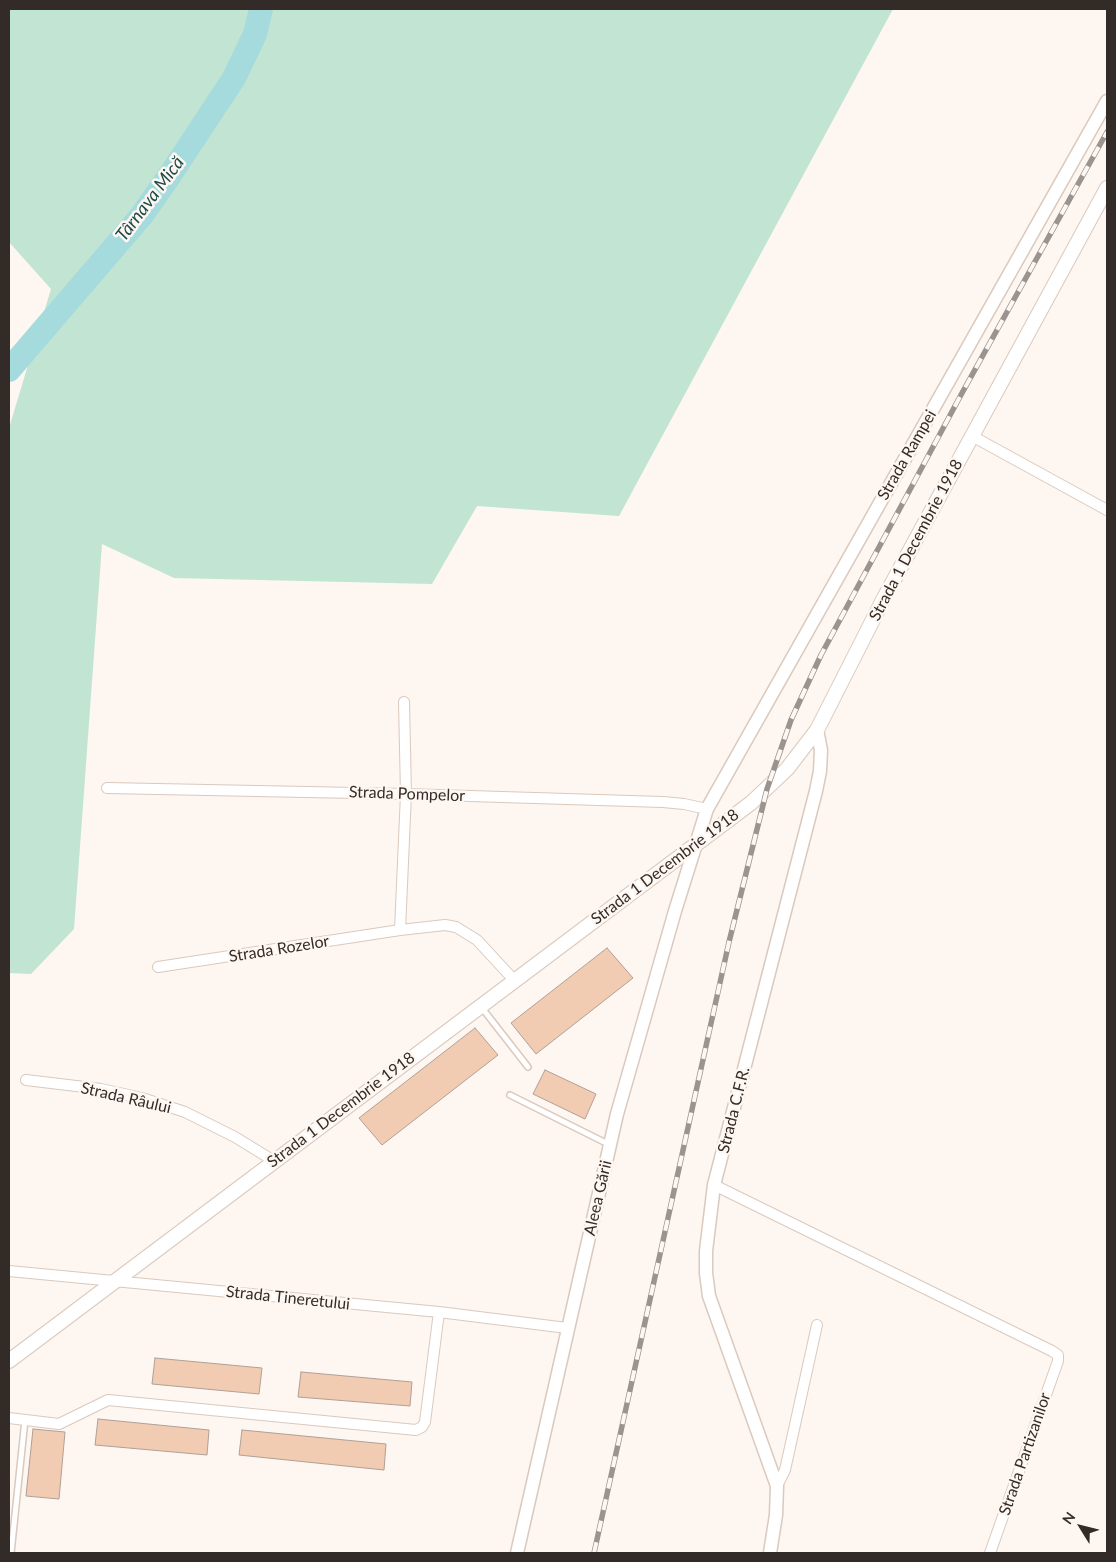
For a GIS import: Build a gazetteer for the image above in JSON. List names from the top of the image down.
{
  "streets": {
    "main road": ["Strada 1 Decembrie 1918"],
    "street": [
      "Strada Rampei",
      "Strada Pompelor",
      "Strada Rozelor",
      "Strada Râului",
      "Strada C.F.R.",
      "Aleea Gării",
      "Strada Tineretului",
      "Strada Partizanilor"
    ]
  },
  "crossings": [
    ["Strada Rampei", "Strada 1 Decembrie 1918"],
    ["Strada Rampei", "Strada Pompelor"],
    ["Strada Rampei", "Aleea Gării"],
    ["Strada 1 Decembrie 1918", "Strada Rozelor"],
    ["Strada 1 Decembrie 1918", "Strada Râului"],
    ["Strada 1 Decembrie 1918", "Strada C.F.R."],
    ["Strada 1 Decembrie 1918", "Aleea Gării"],
    ["Strada 1 Decembrie 1918", "Strada Tineretului"],
    ["Strada C.F.R.", "Strada Partizanilor"],
    ["Aleea Gării", "Strada Tineretului"]
  ],
  "water": ["Târnava Mică"],
  "north": "top left"
}
